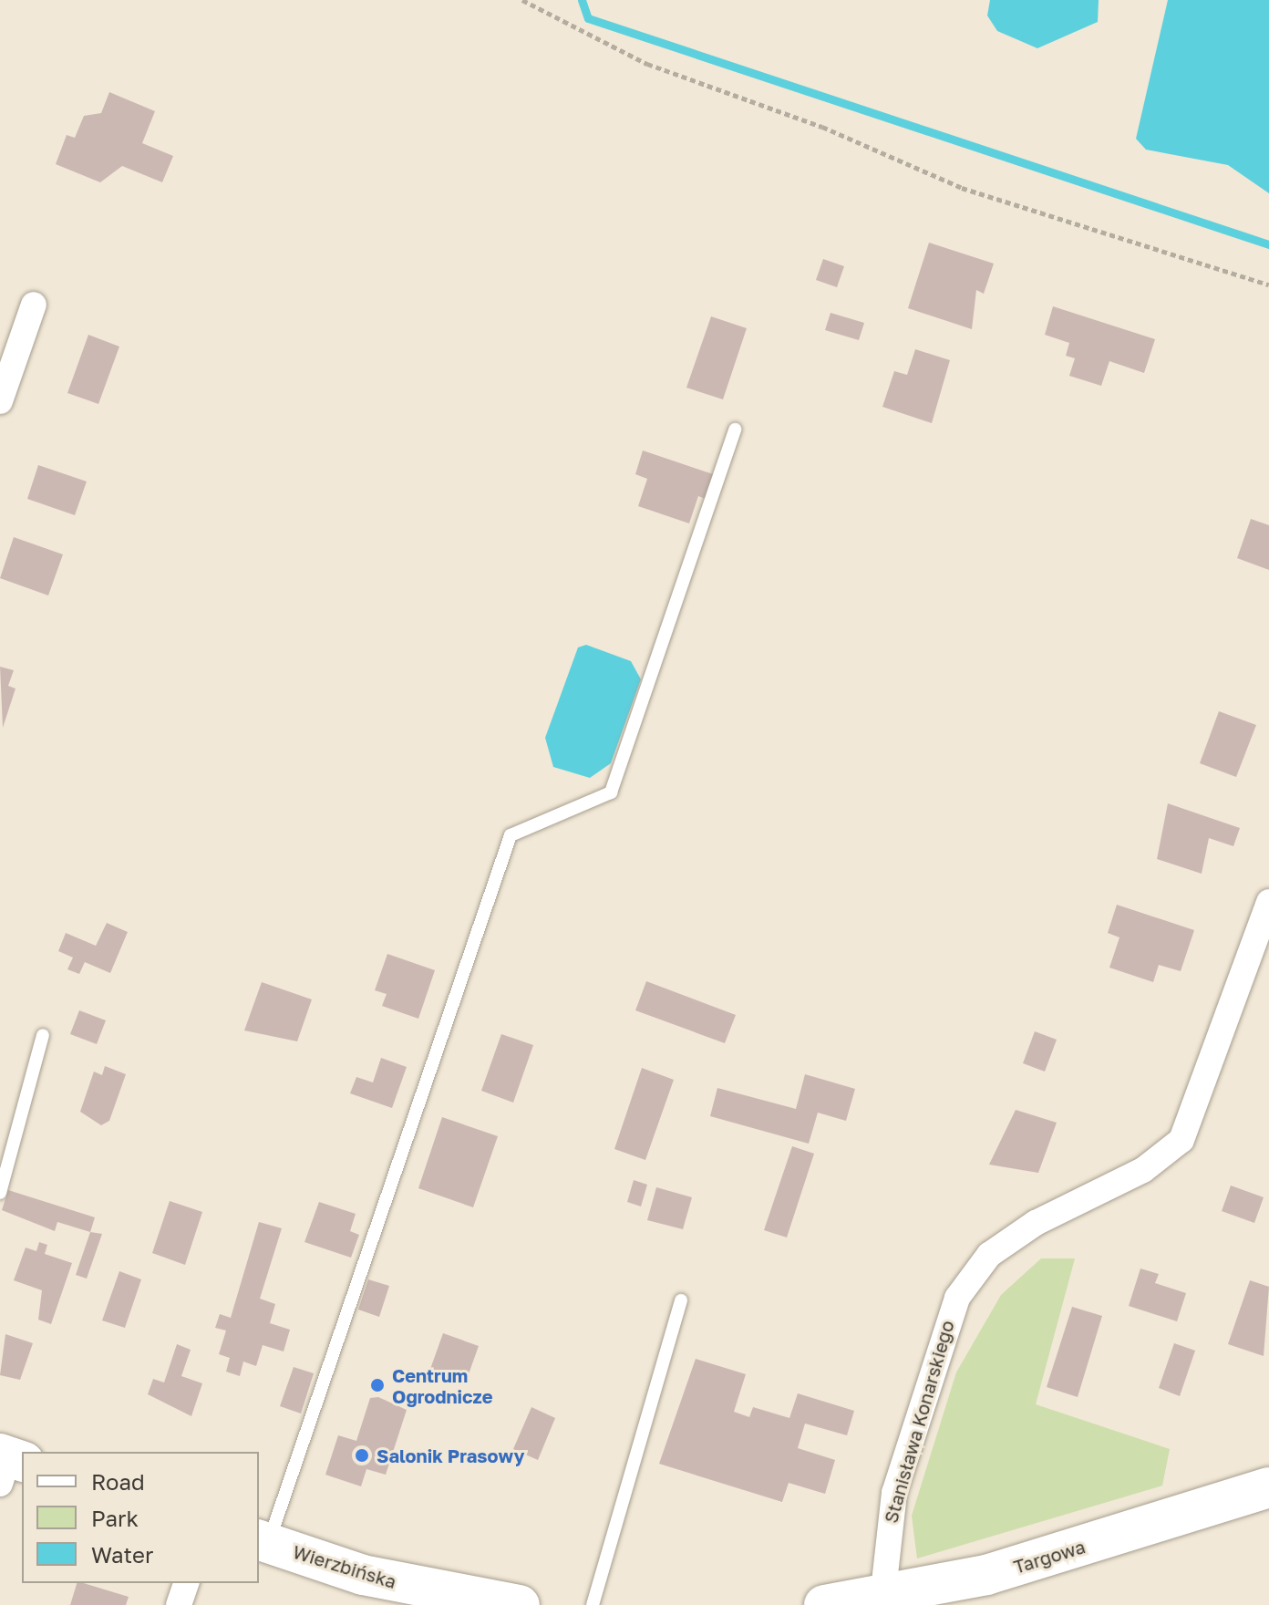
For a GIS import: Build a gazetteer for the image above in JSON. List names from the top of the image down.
{
  "streets": {
    "main road": ["Targowa", "Wierzbińska"],
    "street": ["Stanisława Konarskiego"]
  },
  "crossings": [
    ["Stanisława Konarskiego", "Targowa"]
  ],
  "places": ["Centrum Ogrodnicze", "Salonik Prasowy"],
  "legend": ["Road", "Park", "Water"]
}
